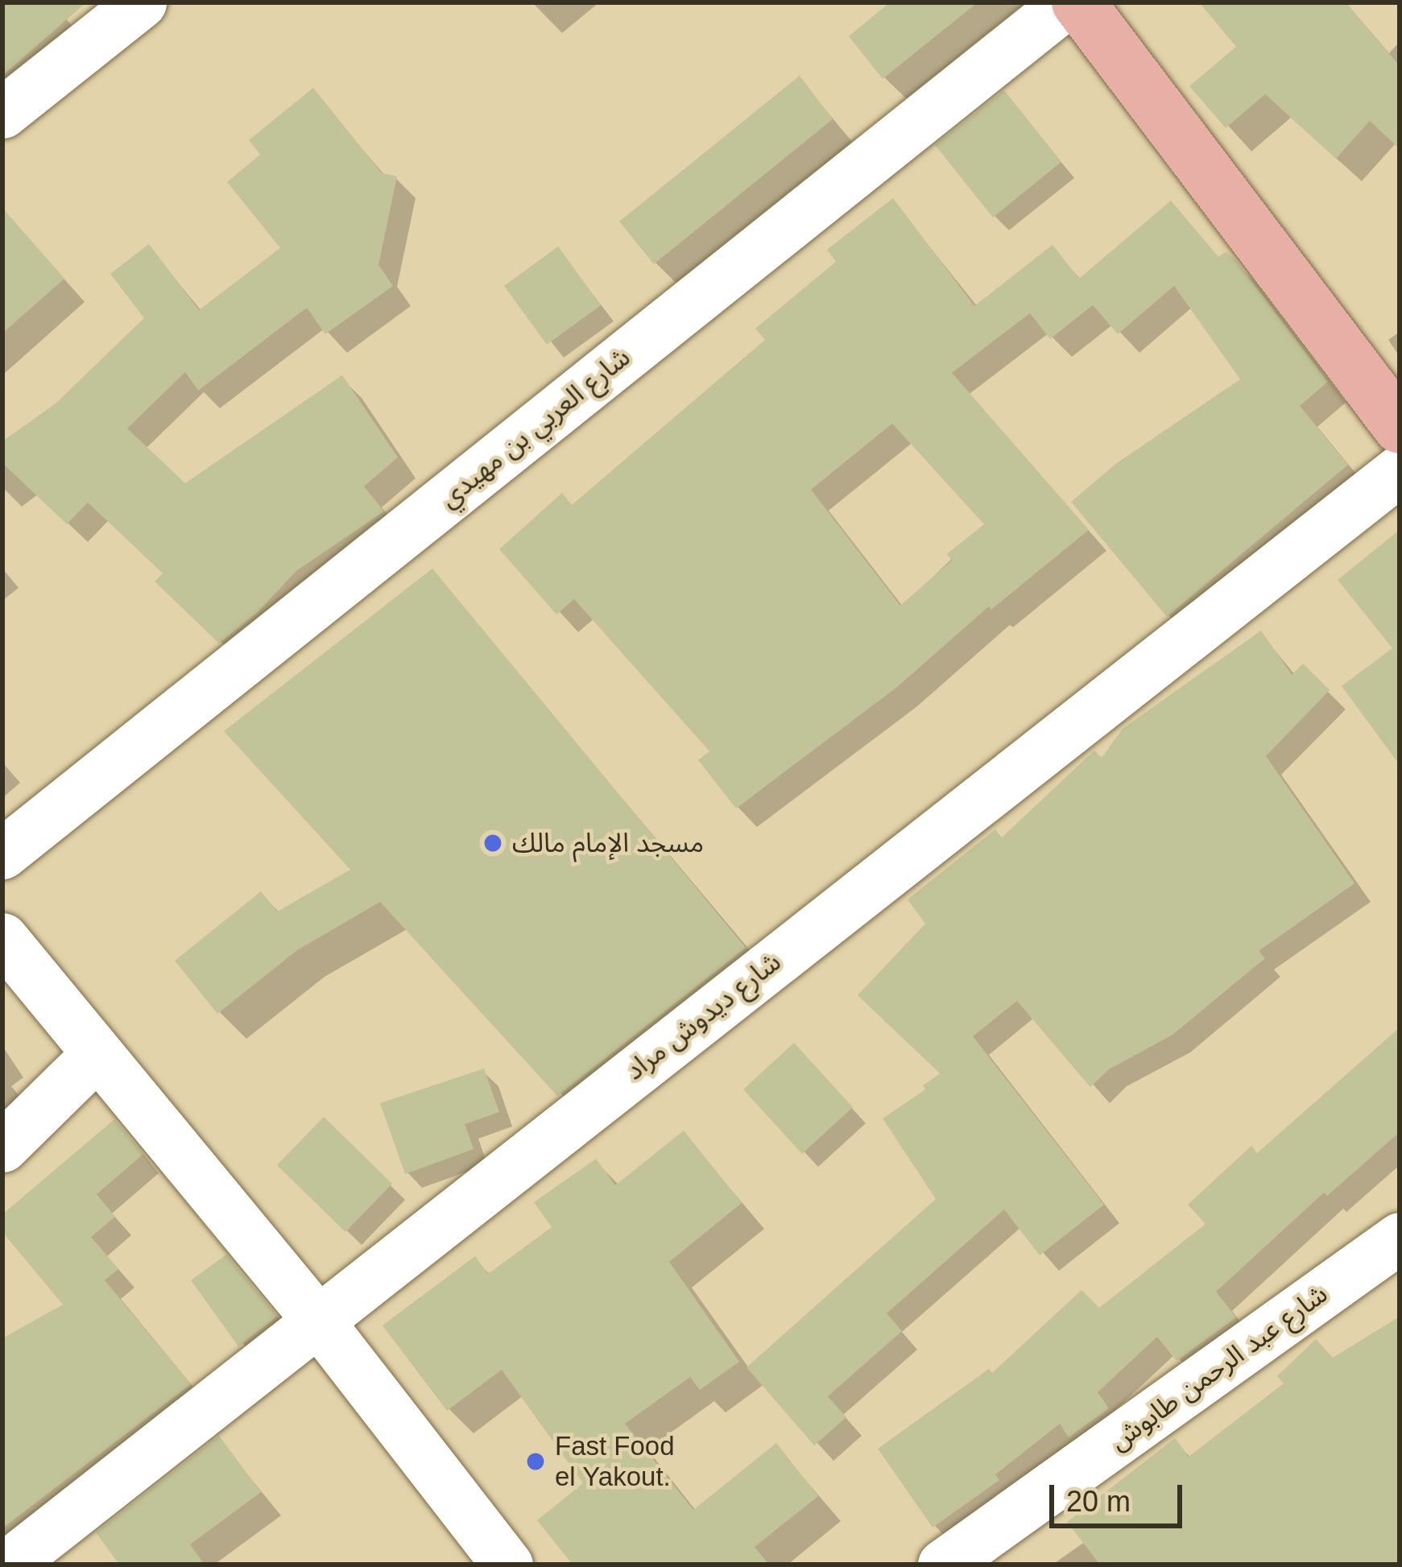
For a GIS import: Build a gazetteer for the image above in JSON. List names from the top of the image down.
{
  "streets": {
    "street": ["شارع العربي بن مهيدي", "شارع ديدوش مراد", "شارع عبد الرحمن طابوش"]
  },
  "places": ["مسجد الإمام مالك", "Fast Food el Yakout."],
  "scale_bar": "20 m"
}
